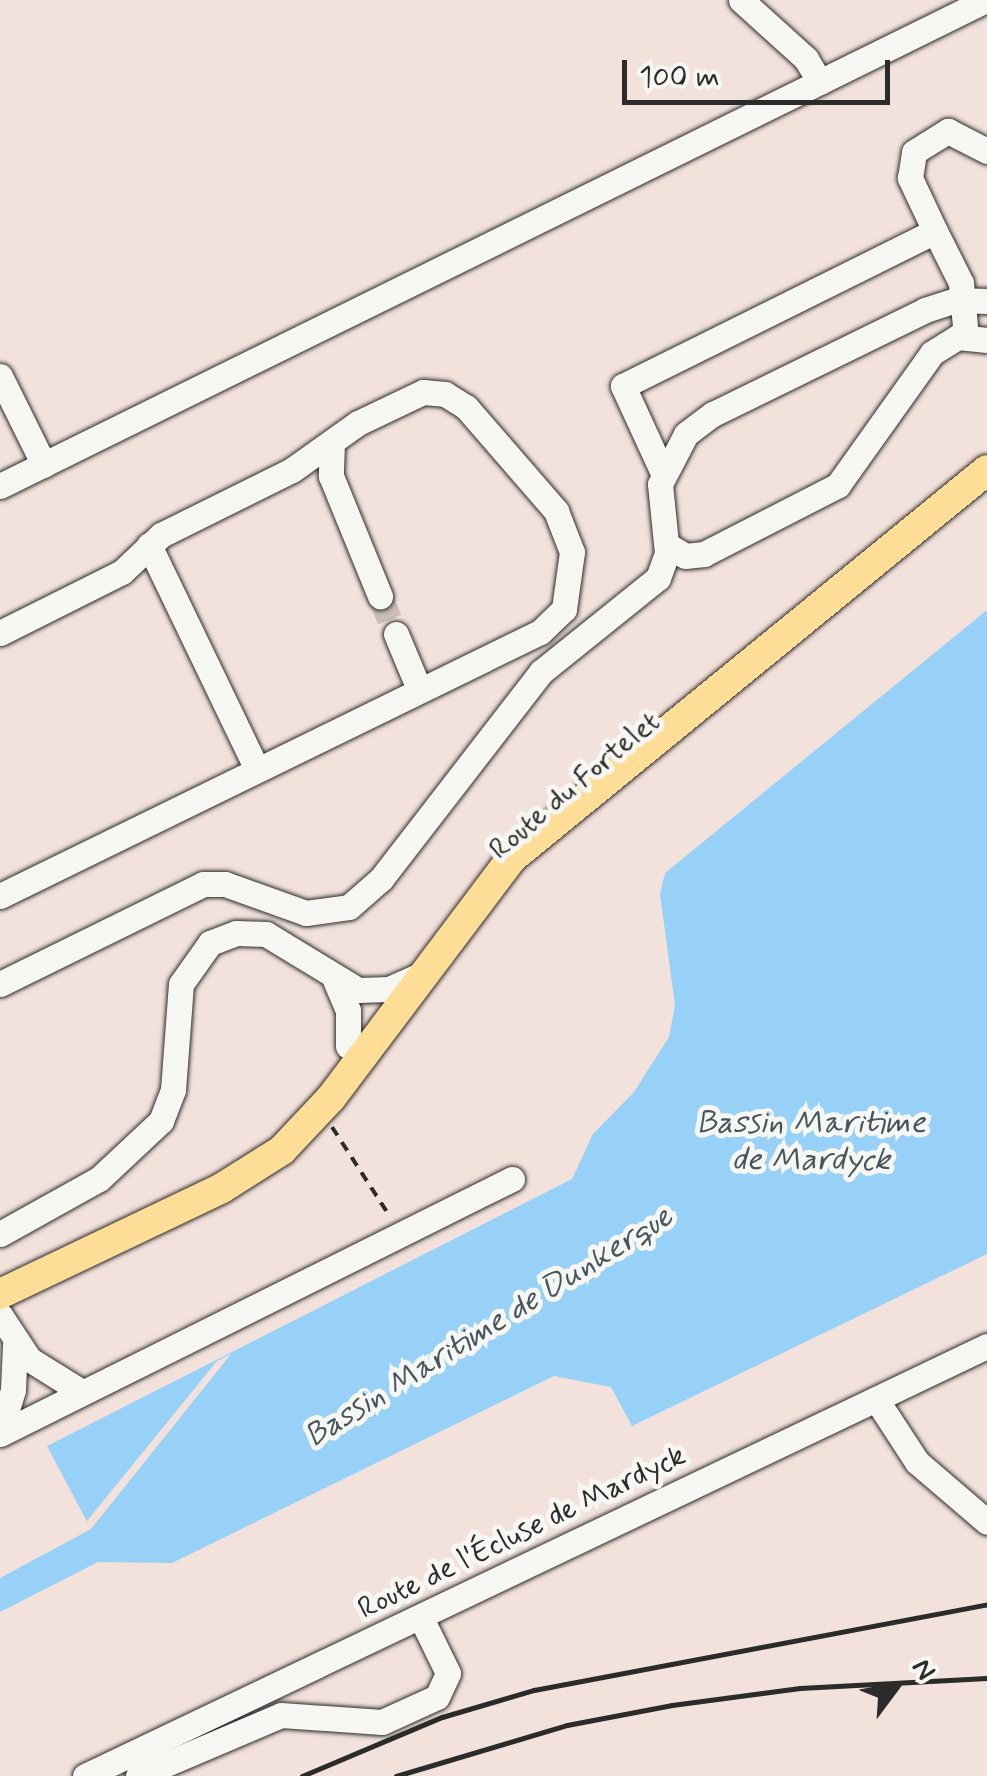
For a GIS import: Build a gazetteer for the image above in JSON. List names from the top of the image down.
{
  "streets": {
    "main road": ["Route du Fortelet"],
    "street": ["Route de l'Écluse de Mardyck"]
  },
  "water": ["Bassin Maritime de Mardyck", "Bassin Maritime de Dunkerque"],
  "scale_bar": "100 m",
  "north": "top right"
}
